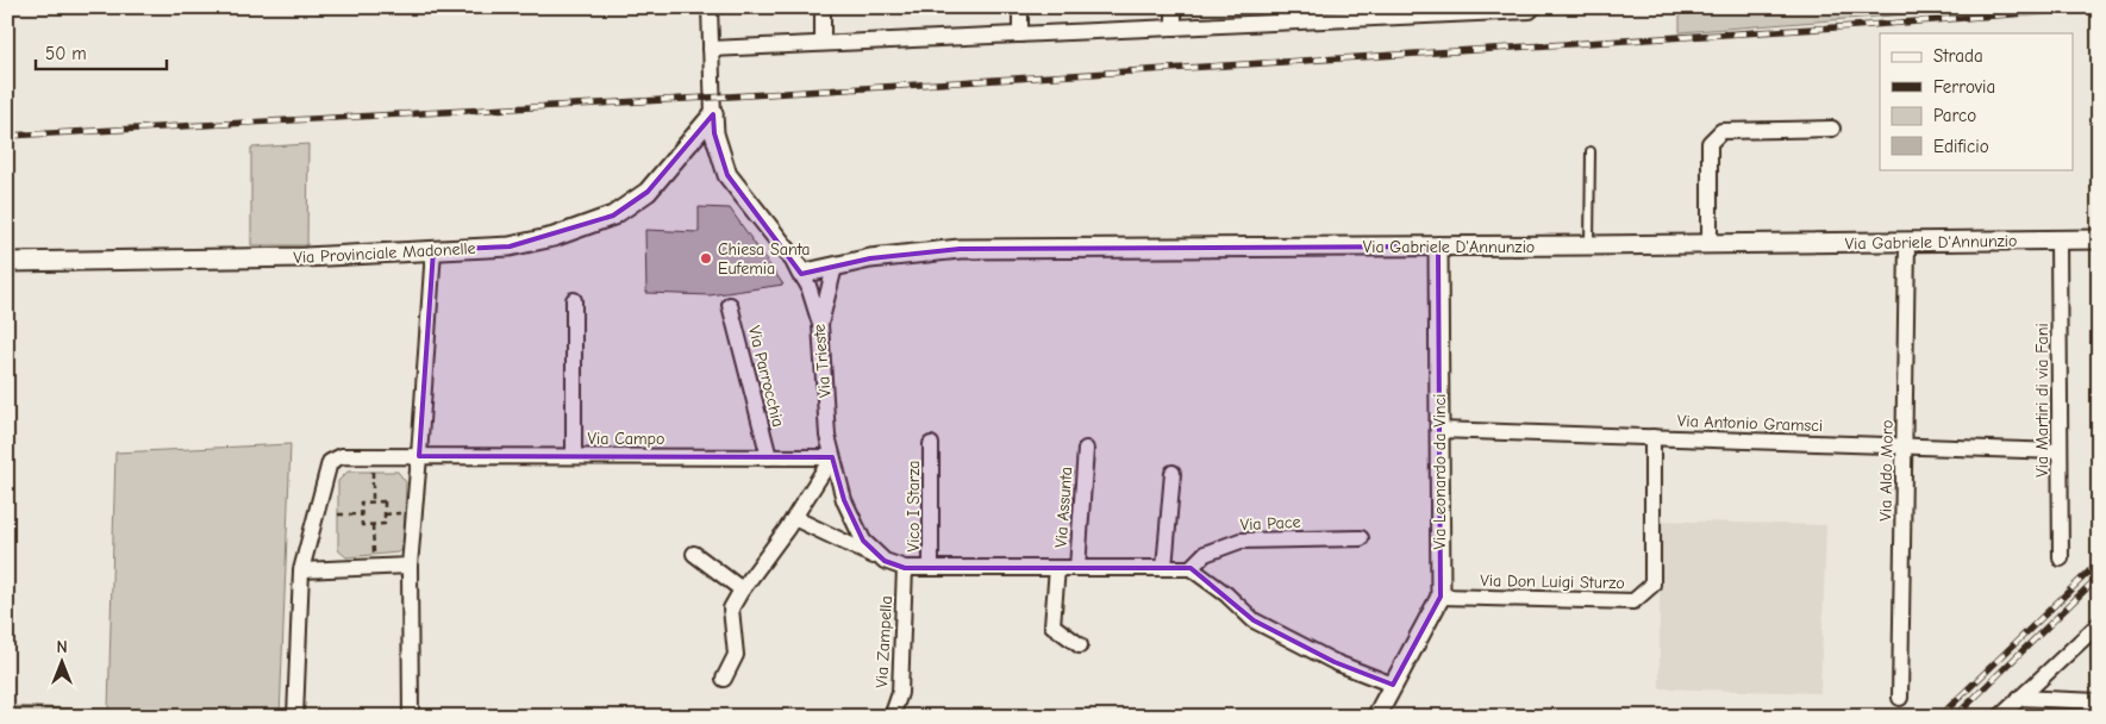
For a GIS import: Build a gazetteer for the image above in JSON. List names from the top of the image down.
{
  "streets": {
    "street": [
      "Via Gabriele D'Annunzio",
      "Via Provinciale Madonelle",
      "Via Trieste",
      "Via Parrocchia",
      "Via Martiri di via Fani",
      "Via Antonio Gramsci",
      "Via Campo",
      "Via Aldo Moro",
      "Via Leonardo da Vinci",
      "Vico I Starza",
      "Via Assunta",
      "Via Pace",
      "Via Don Luigi Sturzo",
      "Via Zampella"
    ]
  },
  "crossings": [
    ["Via Gabriele D'Annunzio", "Via Trieste"],
    ["Via Gabriele D'Annunzio", "Via Martiri di via Fani"],
    ["Via Gabriele D'Annunzio", "Via Aldo Moro"],
    ["Via Gabriele D'Annunzio", "Via Leonardo da Vinci"],
    ["Via Provinciale Madonelle", "Via Trieste"],
    ["Via Trieste", "Via Campo"],
    ["Via Parrocchia", "Via Campo"],
    ["Via Martiri di via Fani", "Via Antonio Gramsci"],
    ["Via Antonio Gramsci", "Via Aldo Moro"],
    ["Via Antonio Gramsci", "Via Leonardo da Vinci"],
    ["Via Antonio Gramsci", "Via Don Luigi Sturzo"],
    ["Via Leonardo da Vinci", "Via Don Luigi Sturzo"]
  ],
  "places": ["Chiesa Santa Eufemia"],
  "legend": [
    "Strada",
    "Ferrovia",
    "Parco",
    "Edificio"
  ],
  "scale_bar": "50 m",
  "north": "top"
}
